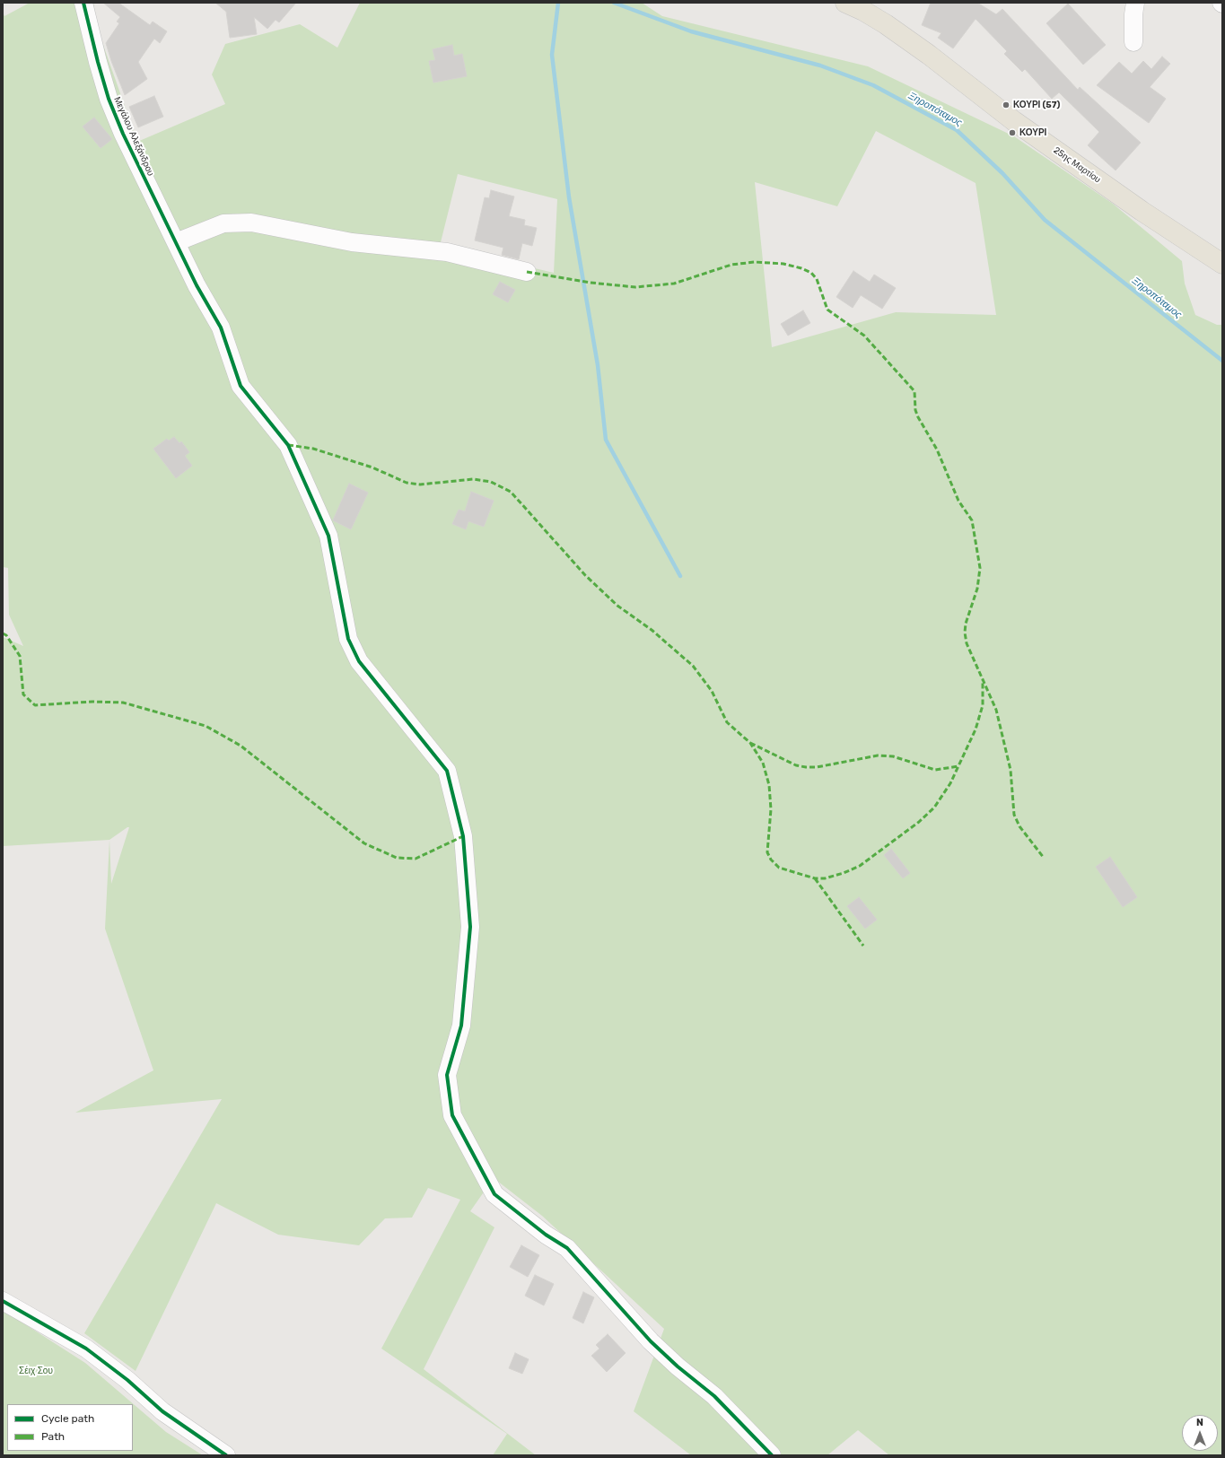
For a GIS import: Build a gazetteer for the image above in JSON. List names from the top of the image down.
{
  "streets": {
    "main road": ["25ης Μαρτίου"],
    "street": ["Μεγάλου Αλεξάνδρου"]
  },
  "water": ["Ξηροπόταμος"],
  "parks": ["Σέιχ Σου"],
  "places": ["ΚΟΥΡΙ (57)", "ΚΟΥΡΙ"],
  "legend": ["Cycle path", "Path"],
  "north": "top"
}
